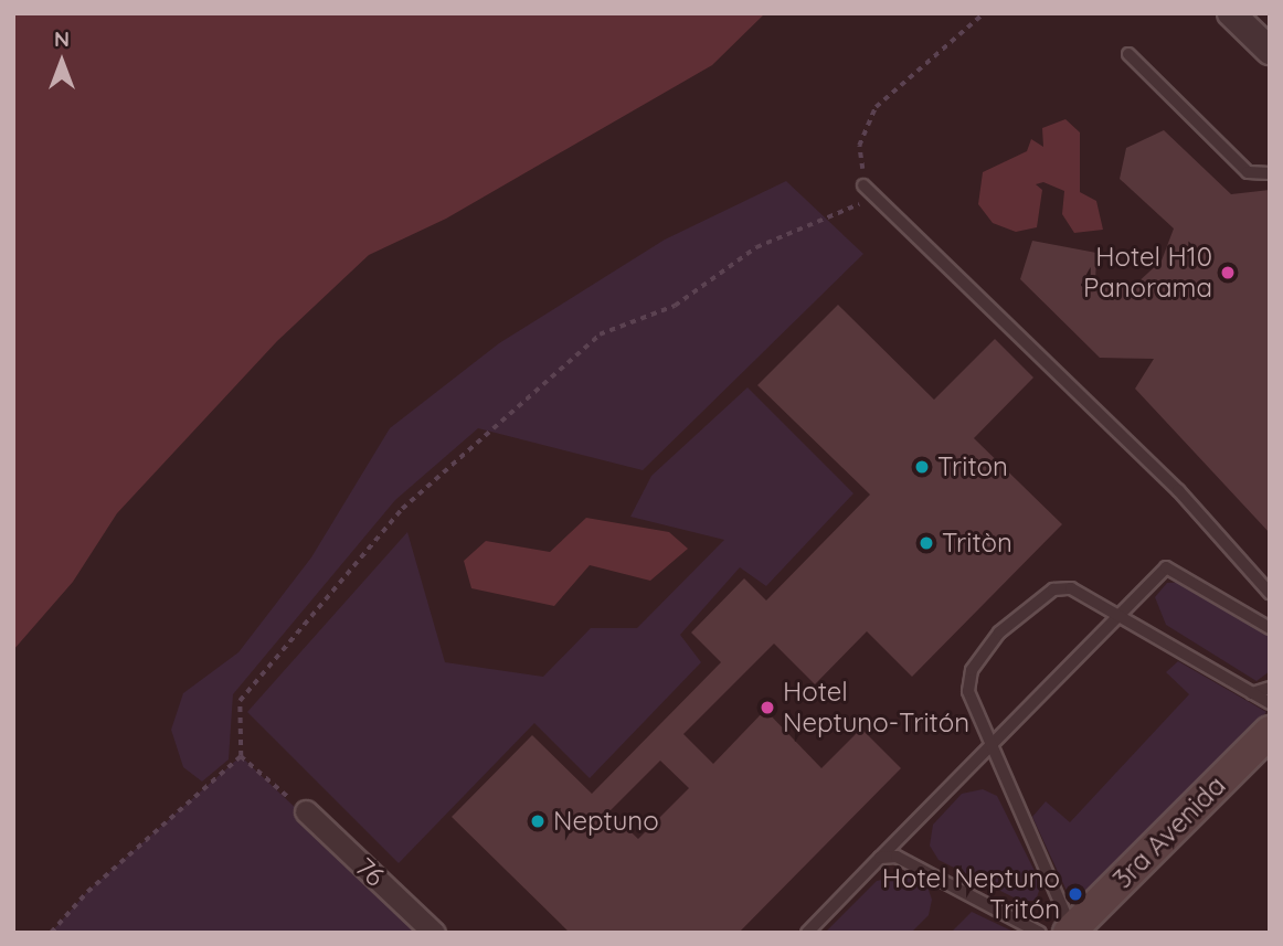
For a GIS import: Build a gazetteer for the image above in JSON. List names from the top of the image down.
{
  "streets": {
    "main road": ["3ra Avenida"],
    "street": ["76"]
  },
  "places": [
    "Hotel H10 Panorama",
    "Triton",
    "Tritòn",
    "Hotel Neptuno-Tritón",
    "Neptuno",
    "Hotel Neptuno Tritón"
  ],
  "north": "top"
}
